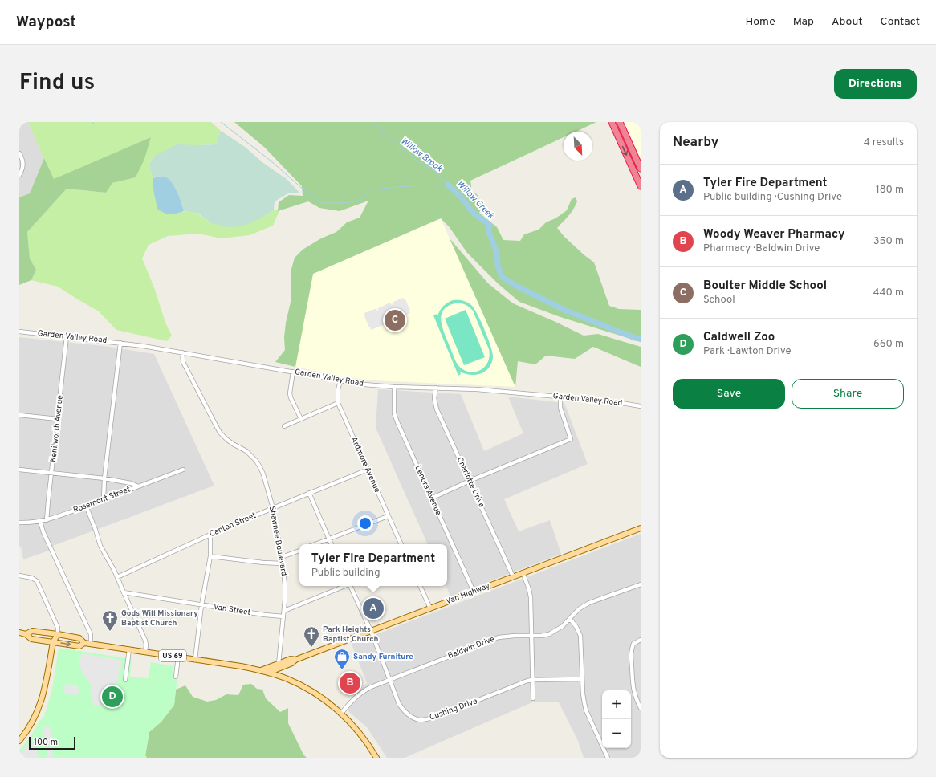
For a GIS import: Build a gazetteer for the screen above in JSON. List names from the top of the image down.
{
  "streets": {
    "main road": ["Van Highway", "US 69"],
    "street": [
      "Garden Valley Road",
      "Kenilworth Avenue",
      "Ardmore Avenue",
      "Charlotte Drive",
      "Lenora Avenue",
      "Rosemont Street",
      "Canton Street",
      "Shawnee Boulevard",
      "Van Street",
      "Baldwin Drive",
      "Cushing Drive"
    ]
  },
  "crossings": [
    ["Garden Valley Road", "Kenilworth Avenue"],
    ["Garden Valley Road", "Ardmore Avenue"],
    ["Garden Valley Road", "Charlotte Drive"],
    ["Garden Valley Road", "Lenora Avenue"],
    ["Garden Valley Road", "Shawnee Boulevard"],
    ["Kenilworth Avenue", "Rosemont Street"],
    ["Ardmore Avenue", "Canton Street"],
    ["Charlotte Drive", "Van Highway"],
    ["Lenora Avenue", "Van Highway"],
    ["Canton Street", "Shawnee Boulevard"],
    ["Shawnee Boulevard", "Van Highway"],
    ["Shawnee Boulevard", "Van Street"],
    ["Van Highway", "US 69"],
    ["Van Highway", "Cushing Drive"],
    ["Baldwin Drive", "US 69"],
    ["Baldwin Drive", "Cushing Drive"]
  ],
  "water": ["Willow Brook", "Willow Creek"],
  "places": {
    "church": ["Gods Will Missionary Baptist Church", "Park Heights Baptist Church"],
    "shop": ["Sandy Furniture"]
  },
  "scale_bar": "100 m",
  "north": "bottom right",
  "page": {
    "header": "Waypost",
    "nav": [
      "Home",
      "Map",
      "About",
      "Contact"
    ],
    "title": "Find us",
    "buttons": [
      "Directions",
      ["Save", "Share"]
    ],
    "heading": ["Nearby", "4 results"],
    "list": [
      {
        "mark": "A",
        "name": "Tyler Fire Department",
        "note": "Public building · Cushing Drive",
        "value": "180 m"
      },
      {
        "mark": "B",
        "name": "Woody Weaver Pharmacy",
        "note": "Pharmacy · Baldwin Drive",
        "value": "350 m"
      },
      {
        "mark": "C",
        "name": "Boulter Middle School",
        "note": "School",
        "value": "440 m"
      },
      {
        "mark": "D",
        "name": "Caldwell Zoo",
        "note": "Park · Lawton Drive",
        "value": "660 m"
      }
    ],
    "pins": [
      "C",
      "A",
      "B",
      "D"
    ],
    "popup": ["Tyler Fire Department", "Public building"],
    "map_buttons": ["+", "−"],
    "scale": "100 m"
  }
}
